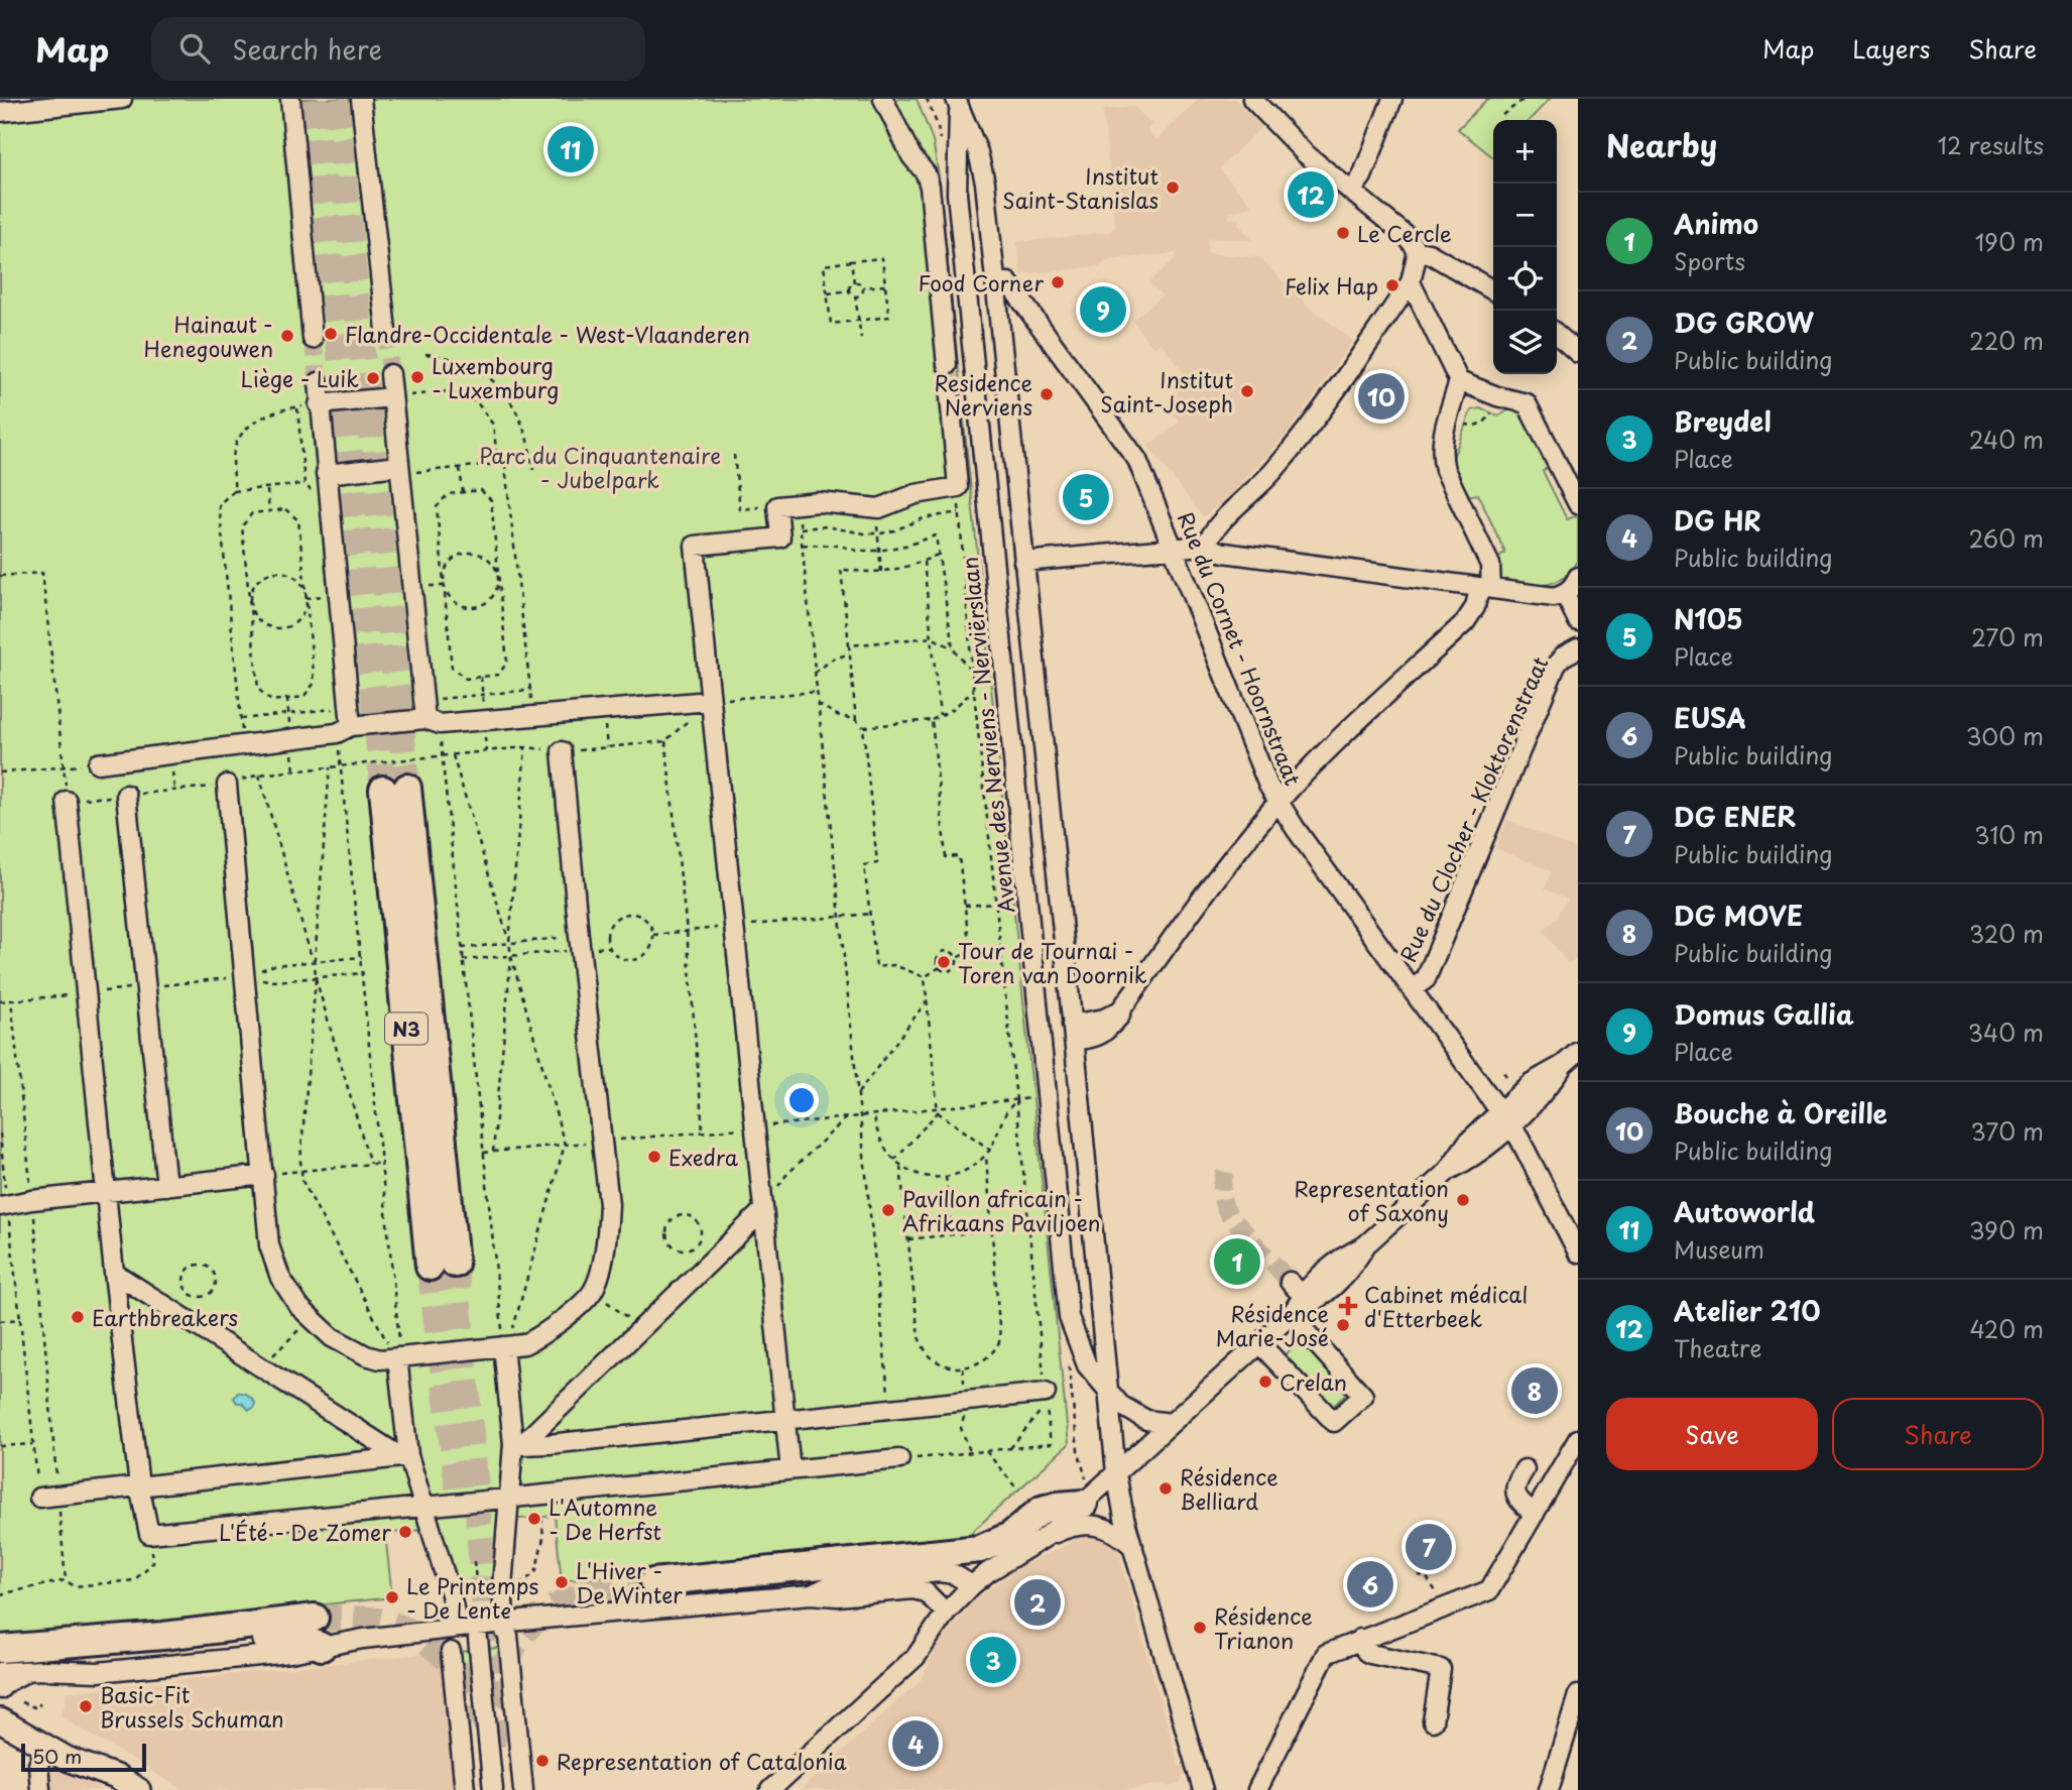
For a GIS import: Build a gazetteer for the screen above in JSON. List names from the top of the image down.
{
  "streets": {
    "highway": ["N3"],
    "street": ["Rue du Cornet - Hoornstraat", "Avenue des Nerviens - Nerviërslaan", "Rue du Clocher - Kloktorenstraat"]
  },
  "crossings": [
    ["Rue du Cornet - Hoornstraat", "Avenue des Nerviens - Nerviërslaan"],
    ["Rue du Cornet - Hoornstraat", "Rue du Clocher - Kloktorenstraat"]
  ],
  "parks": ["Parc du Cinquantenaire - Jubelpark"],
  "places": {
    "other": [
      "Institut Saint-Stanislas",
      "Le Cercle",
      "Food Corner",
      "Felix Hap",
      "Flandre-Occidentale - West-Vlaanderen",
      "Hainaut - Henegouwen",
      "Luxembourg - Luxemburg",
      "Liège - Luik",
      "Institut Saint-Joseph",
      "Residence Nerviens",
      "Tour de Tournai - Toren van Doornik",
      "Exedra",
      "Representation of Saxony",
      "Pavillon africain - Afrikaans Paviljoen",
      "Earthbreakers",
      "Résidence Marie-José",
      "Crelan",
      "Résidence Belliard",
      "L'Automne - De Herfst",
      "L'Été - De Zomer",
      "L'Hiver - De Winter",
      "Le Printemps - De Lente",
      "Résidence Trianon",
      "Basic-Fit Brussels Schuman",
      "Representation of Catalonia"
    ],
    "health": ["Cabinet médical d'Etterbeek"]
  },
  "scale_bar": "50 m",
  "page": {
    "header": "Map",
    "search": "Search here",
    "nav": ["Map", "Layers", "Share"],
    "heading": ["Nearby", "12 results"],
    "map_buttons": ["+", "−"],
    "pins": [
      "11",
      "12",
      "9",
      "10",
      "5",
      "1",
      "8",
      "7",
      "6",
      "2",
      "3",
      "4"
    ],
    "list": [
      {
        "mark": "1",
        "name": "Animo",
        "note": "Sports",
        "value": "190 m"
      },
      {
        "mark": "2",
        "name": "DG GROW",
        "note": "Public building",
        "value": "220 m"
      },
      {
        "mark": "3",
        "name": "Breydel",
        "note": "Place",
        "value": "240 m"
      },
      {
        "mark": "4",
        "name": "DG HR",
        "note": "Public building",
        "value": "260 m"
      },
      {
        "mark": "5",
        "name": "N105",
        "note": "Place",
        "value": "270 m"
      },
      {
        "mark": "6",
        "name": "EUSA",
        "note": "Public building",
        "value": "300 m"
      },
      {
        "mark": "7",
        "name": "DG ENER",
        "note": "Public building",
        "value": "310 m"
      },
      {
        "mark": "8",
        "name": "DG MOVE",
        "note": "Public building",
        "value": "320 m"
      },
      {
        "mark": "9",
        "name": "Domus Gallia",
        "note": "Place",
        "value": "340 m"
      },
      {
        "mark": "10",
        "name": "Bouche à Oreille",
        "note": "Public building",
        "value": "370 m"
      },
      {
        "mark": "11",
        "name": "Autoworld",
        "note": "Museum",
        "value": "390 m"
      },
      {
        "mark": "12",
        "name": "Atelier 210",
        "note": "Theatre",
        "value": "420 m"
      }
    ],
    "buttons": ["Save", "Share"],
    "scale": "50 m"
  }
}
